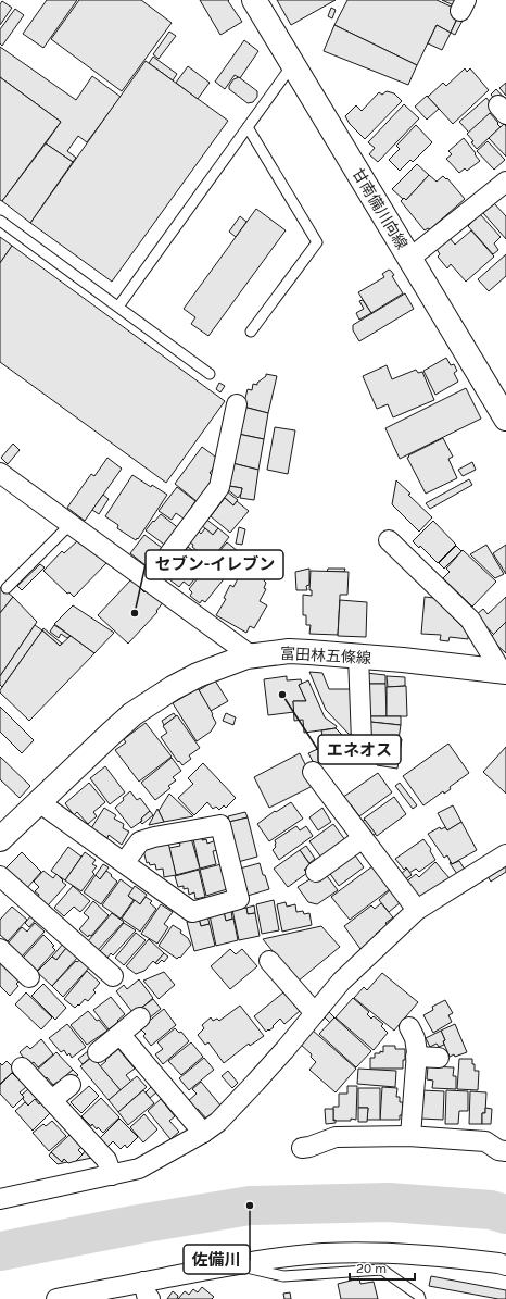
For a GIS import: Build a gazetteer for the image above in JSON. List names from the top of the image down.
{
  "streets": {
    "main road": ["甘南備川向線", "富田林五條線"]
  },
  "places": ["セブン-イレブン", "エネオス", "佐備川"],
  "scale_bar": "20 m"
}
